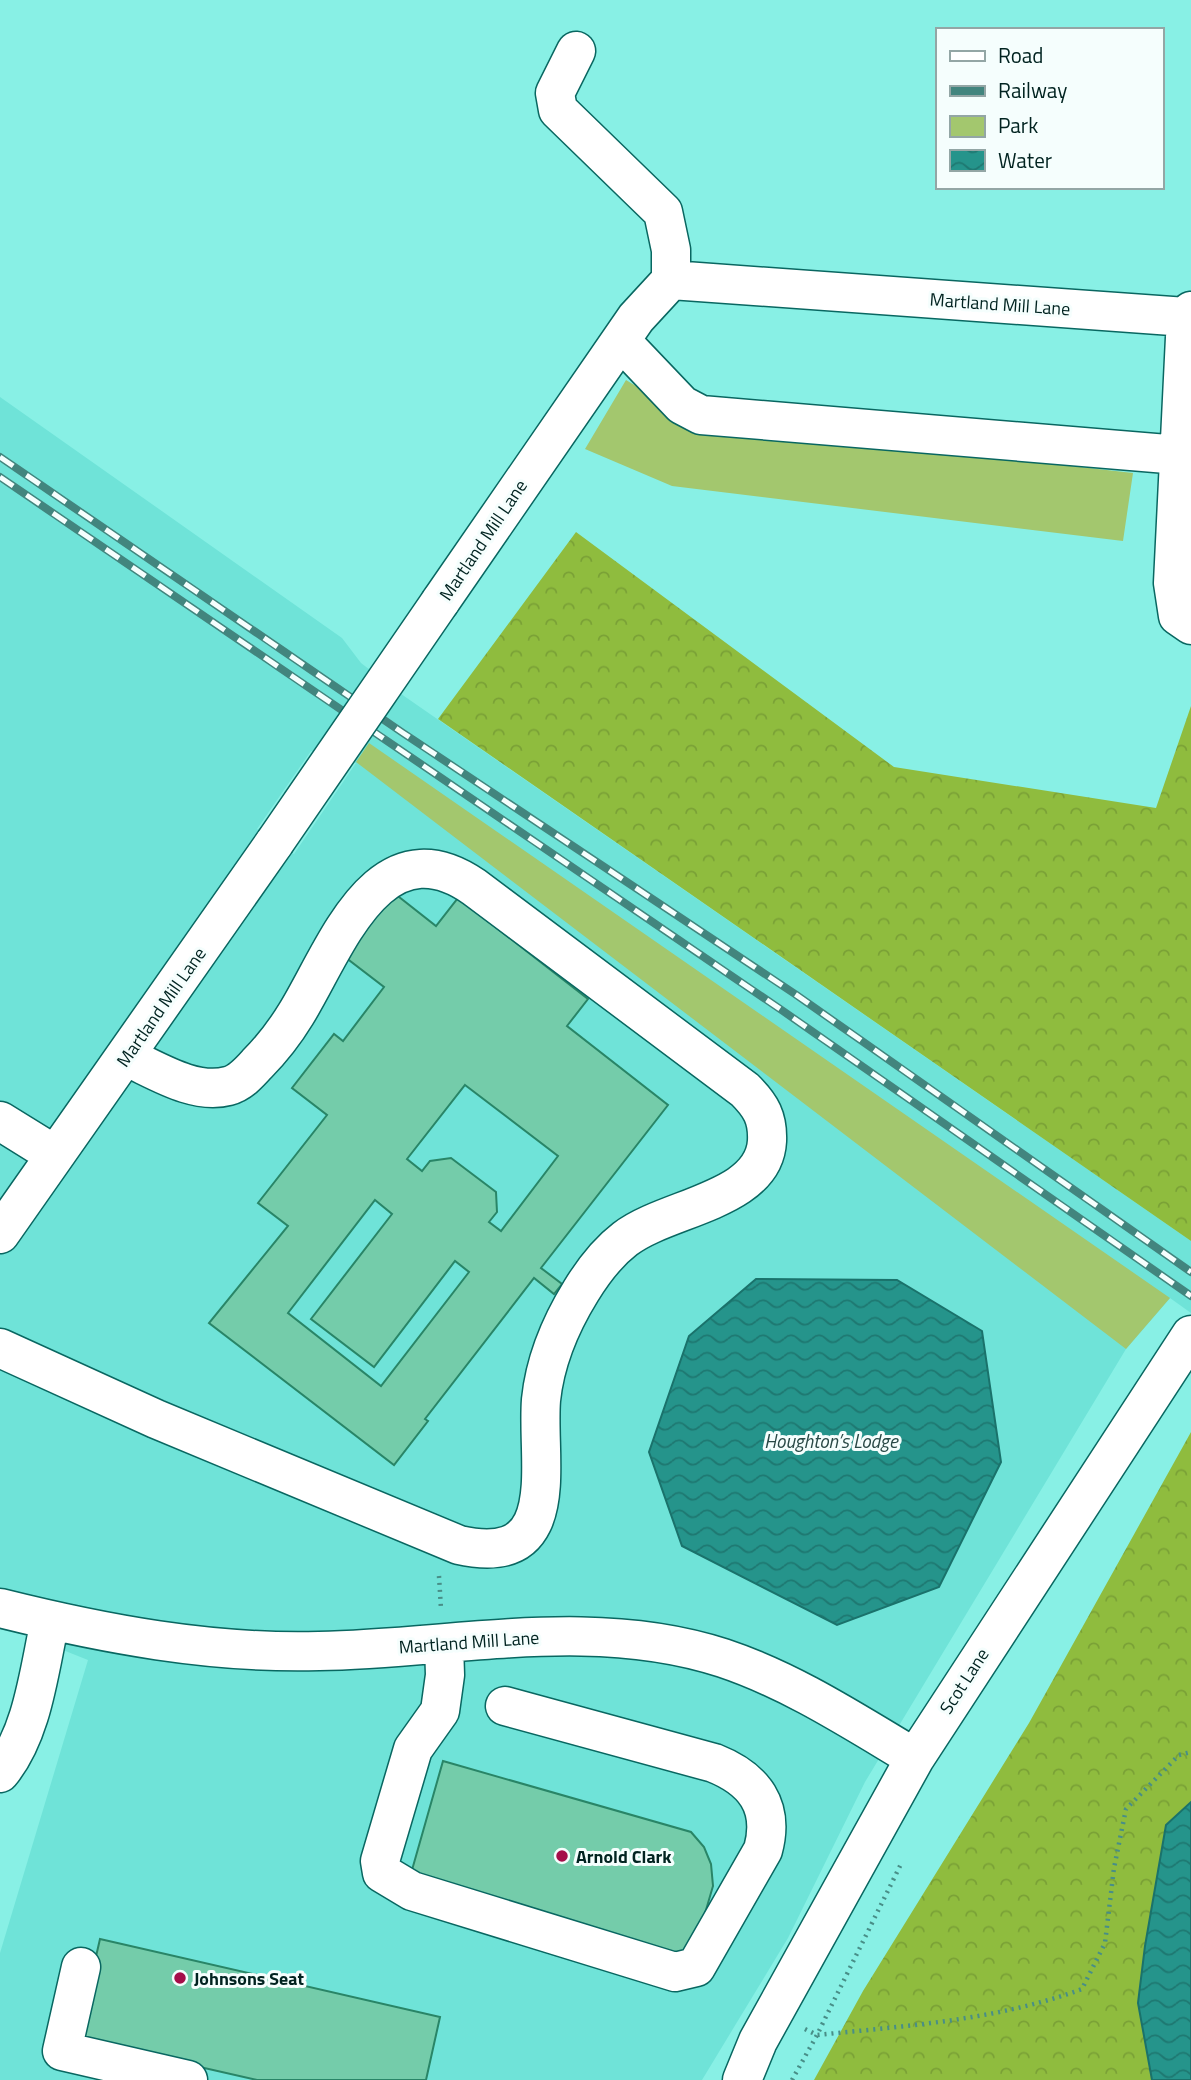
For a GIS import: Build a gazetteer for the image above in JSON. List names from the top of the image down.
{
  "streets": {
    "street": ["Martland Mill Lane", "Scot Lane"]
  },
  "crossings": [
    ["Martland Mill Lane", "Scot Lane"]
  ],
  "water": ["Houghton’s Lodge"],
  "places": ["Arnold Clark", "Johnsons Seat"],
  "legend": [
    "Road",
    "Railway",
    "Park",
    "Water"
  ]
}
